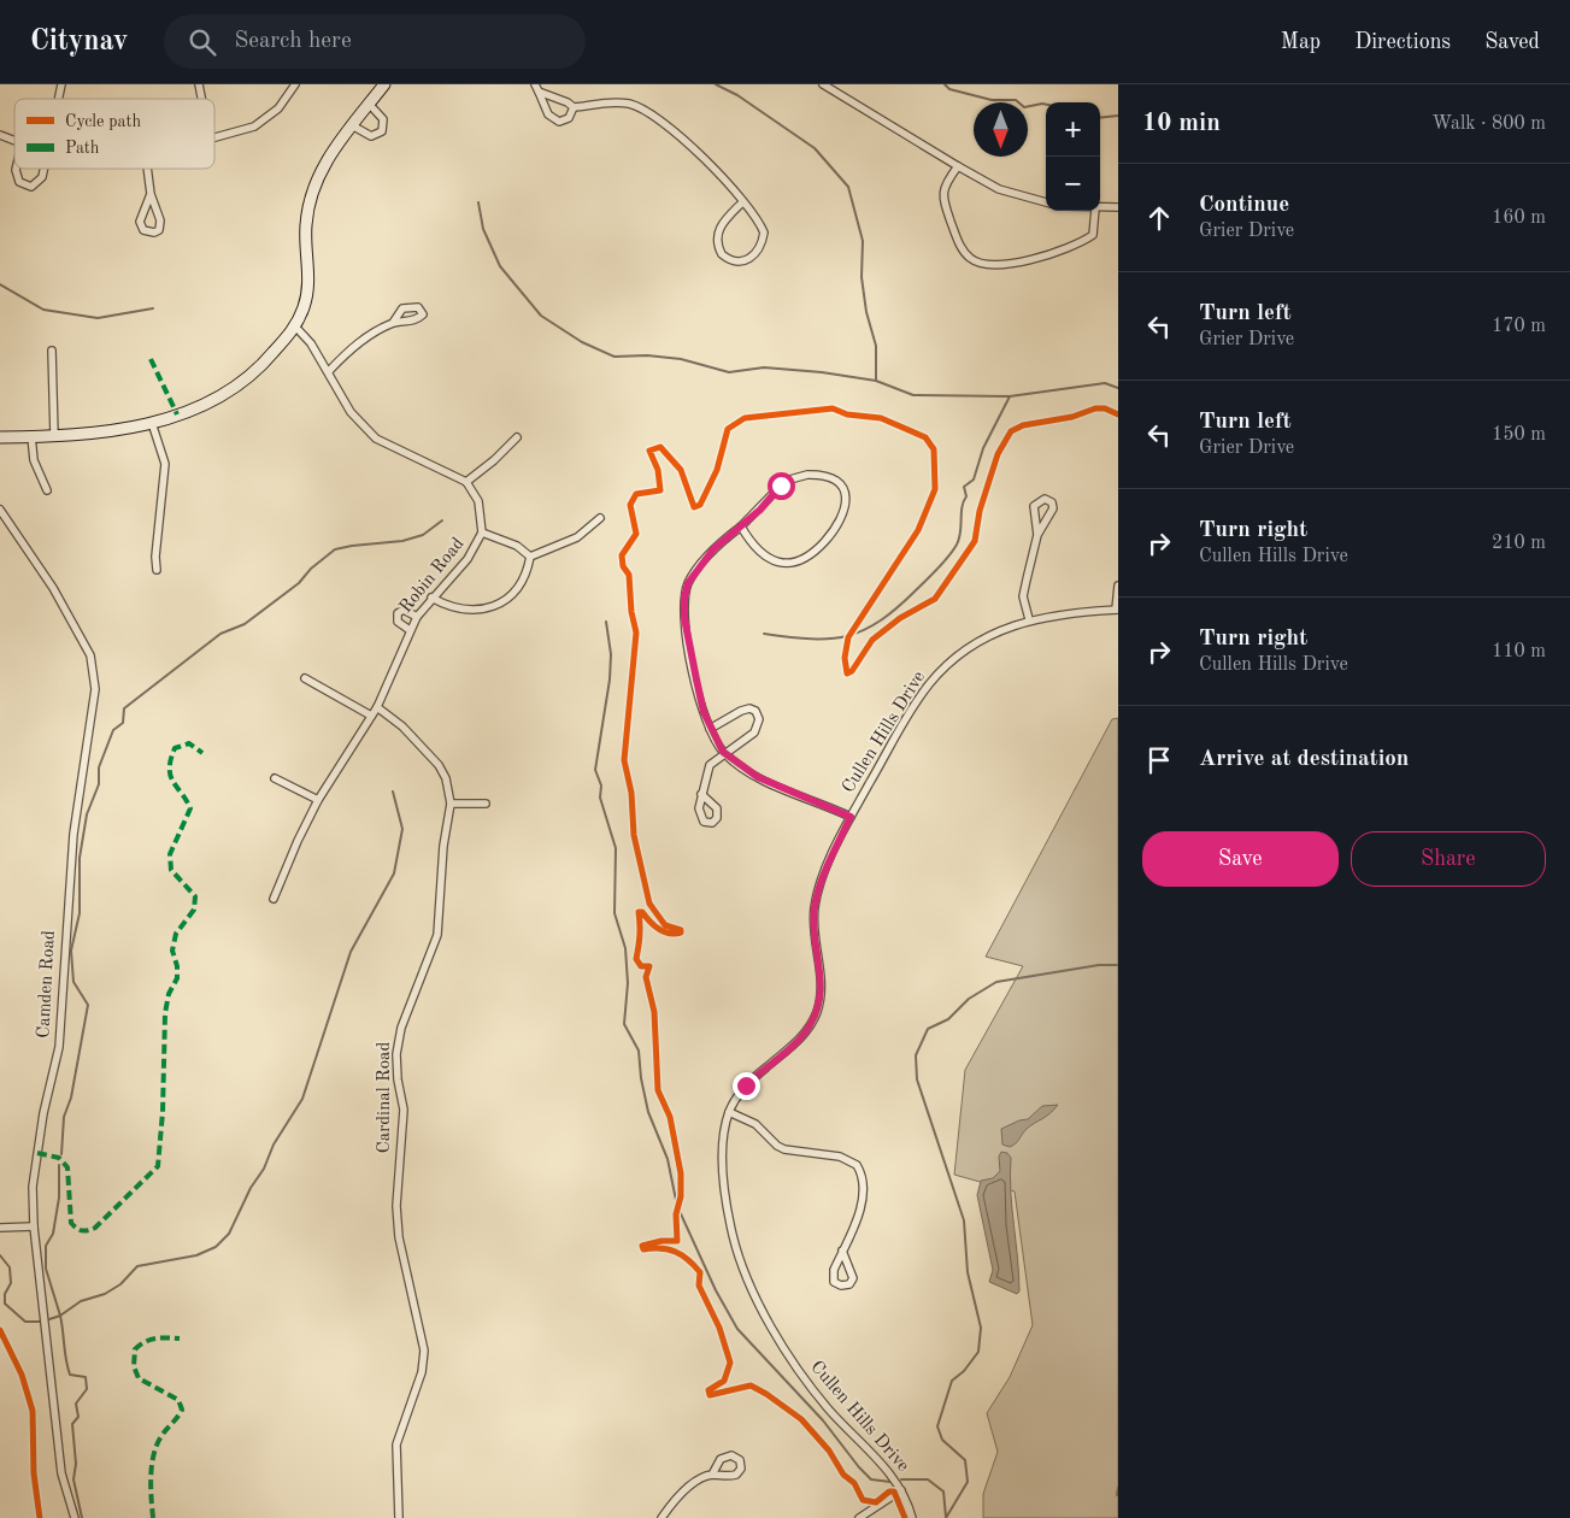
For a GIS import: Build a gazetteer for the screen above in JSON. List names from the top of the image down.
{
  "streets": {
    "street": [
      "Robin Road",
      "Cullen Hills Drive",
      "Camden Road",
      "Cardinal Road"
    ]
  },
  "crossings": [
    ["Robin Road", "Cardinal Road"]
  ],
  "legend": ["Cycle path", "Path"],
  "north": "bottom",
  "page": {
    "header": "Citynav",
    "search": "Search here",
    "nav": ["Map", "Directions", "Saved"],
    "heading": ["10 min", "Walk · 800 m"],
    "map_buttons": ["+", "−"],
    "list": [
      ["Continue", "Grier Drive", "160 m"],
      ["Turn left", "Grier Drive", "170 m"],
      ["Turn left", "Grier Drive", "150 m"],
      ["Turn right", "Cullen Hills Drive", "210 m"],
      ["Turn right", "Cullen Hills Drive", "110 m"],
      "Arrive at destination"
    ],
    "buttons": ["Save", "Share"]
  }
}
